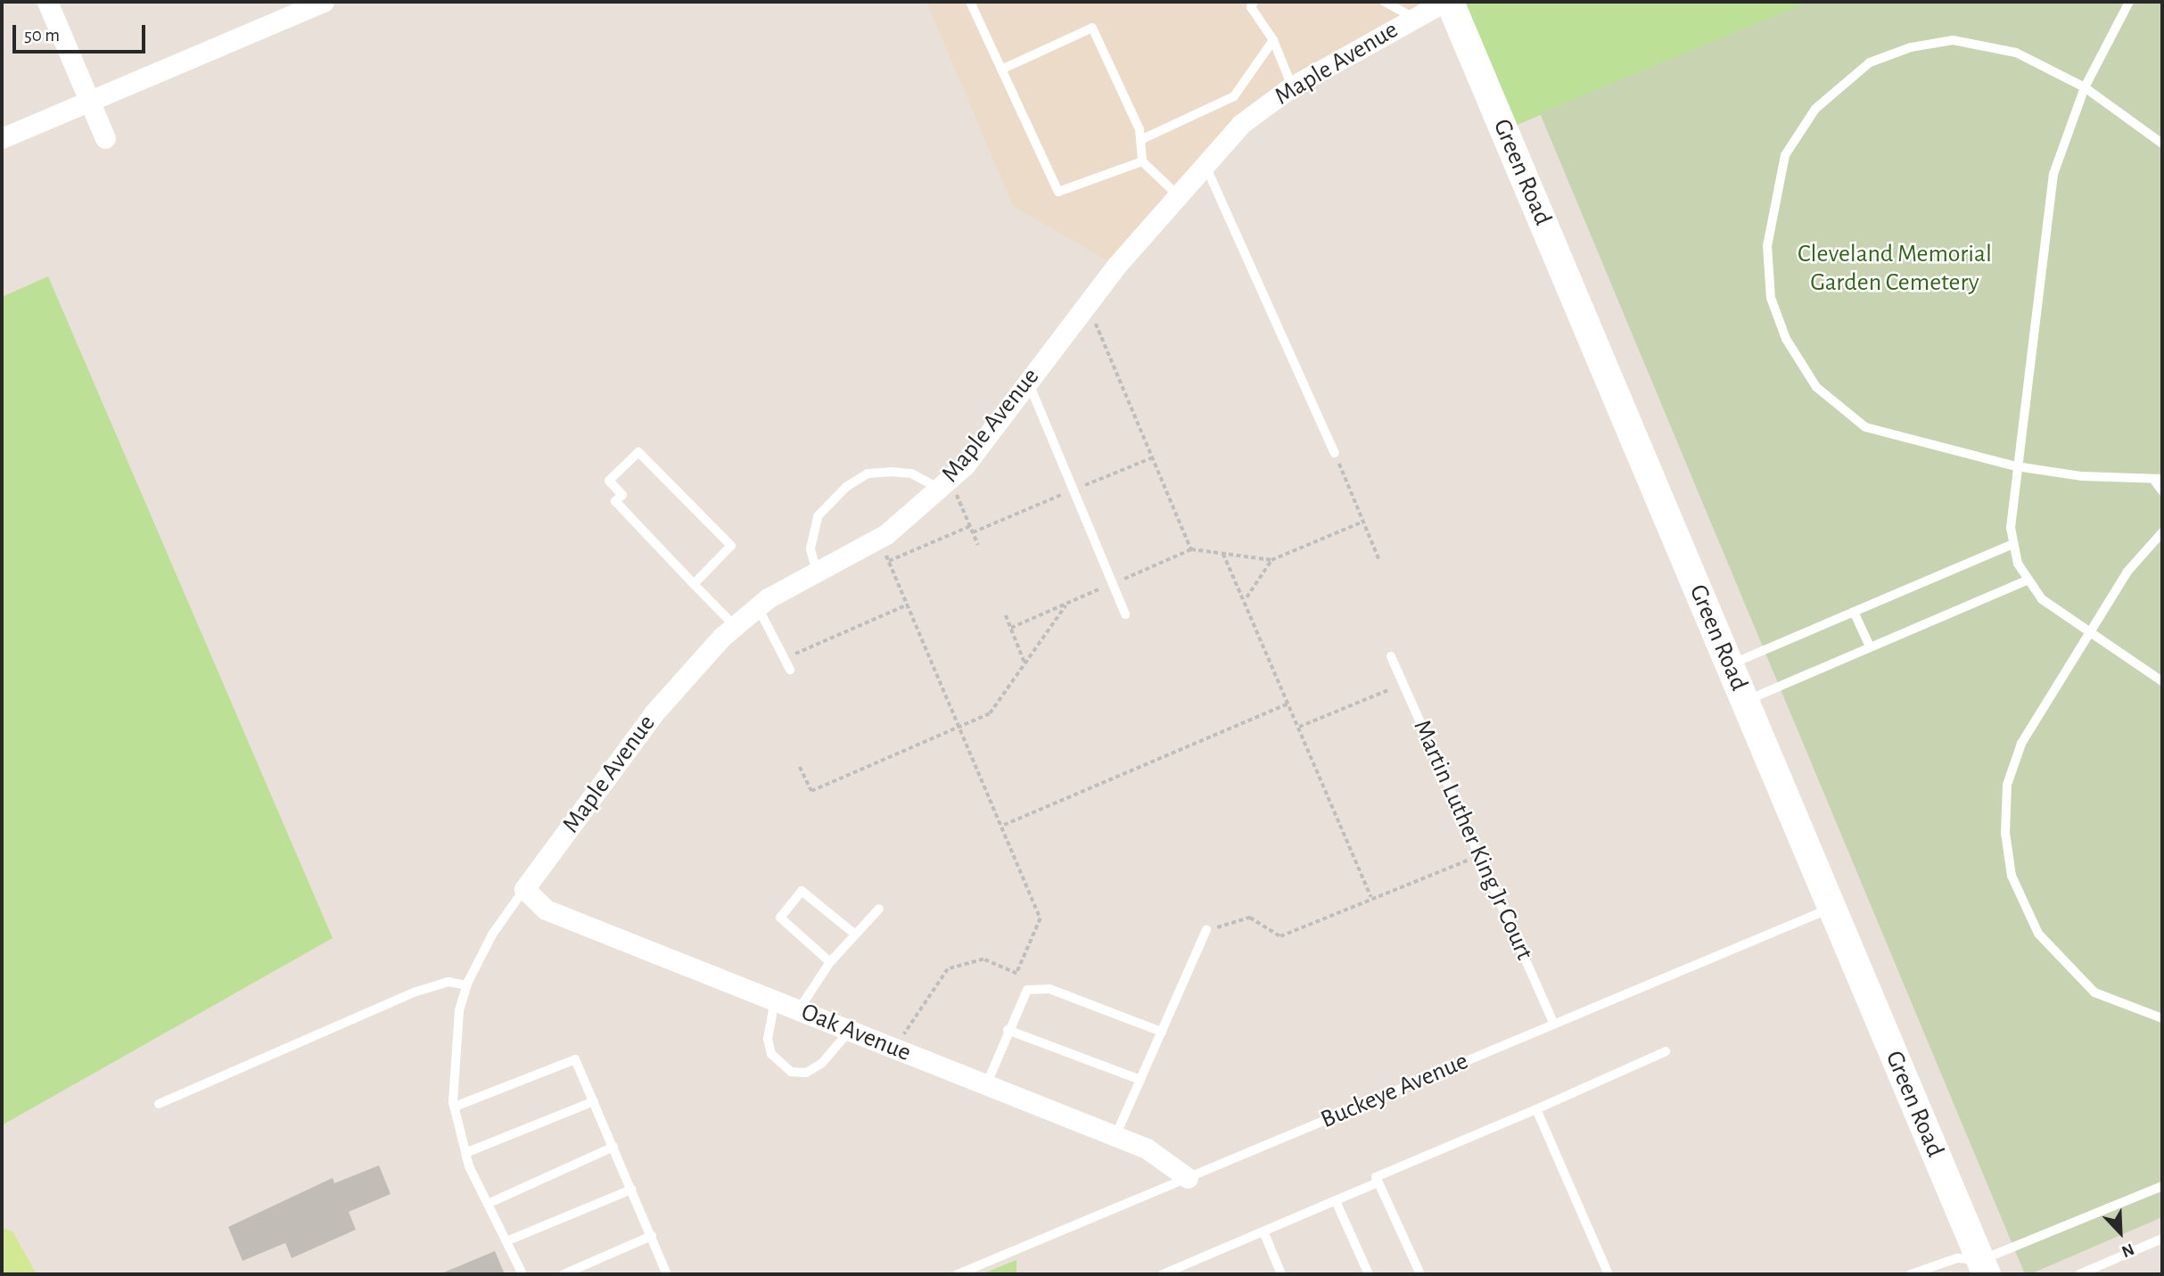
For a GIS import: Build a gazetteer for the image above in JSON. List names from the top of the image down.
{
  "streets": {
    "main road": ["Green Road"],
    "street": ["Maple Avenue", "Oak Avenue"],
    "lane": ["Martin Luther King Jr Court", "Buckeye Avenue"]
  },
  "crossings": [
    ["Maple Avenue", "Oak Avenue"],
    ["Green Road", "Buckeye Avenue"],
    ["Martin Luther King Jr Court", "Buckeye Avenue"],
    ["Oak Avenue", "Buckeye Avenue"]
  ],
  "parks": ["Cleveland Memorial Garden Cemetery"],
  "scale_bar": "50 m",
  "north": "bottom right"
}
